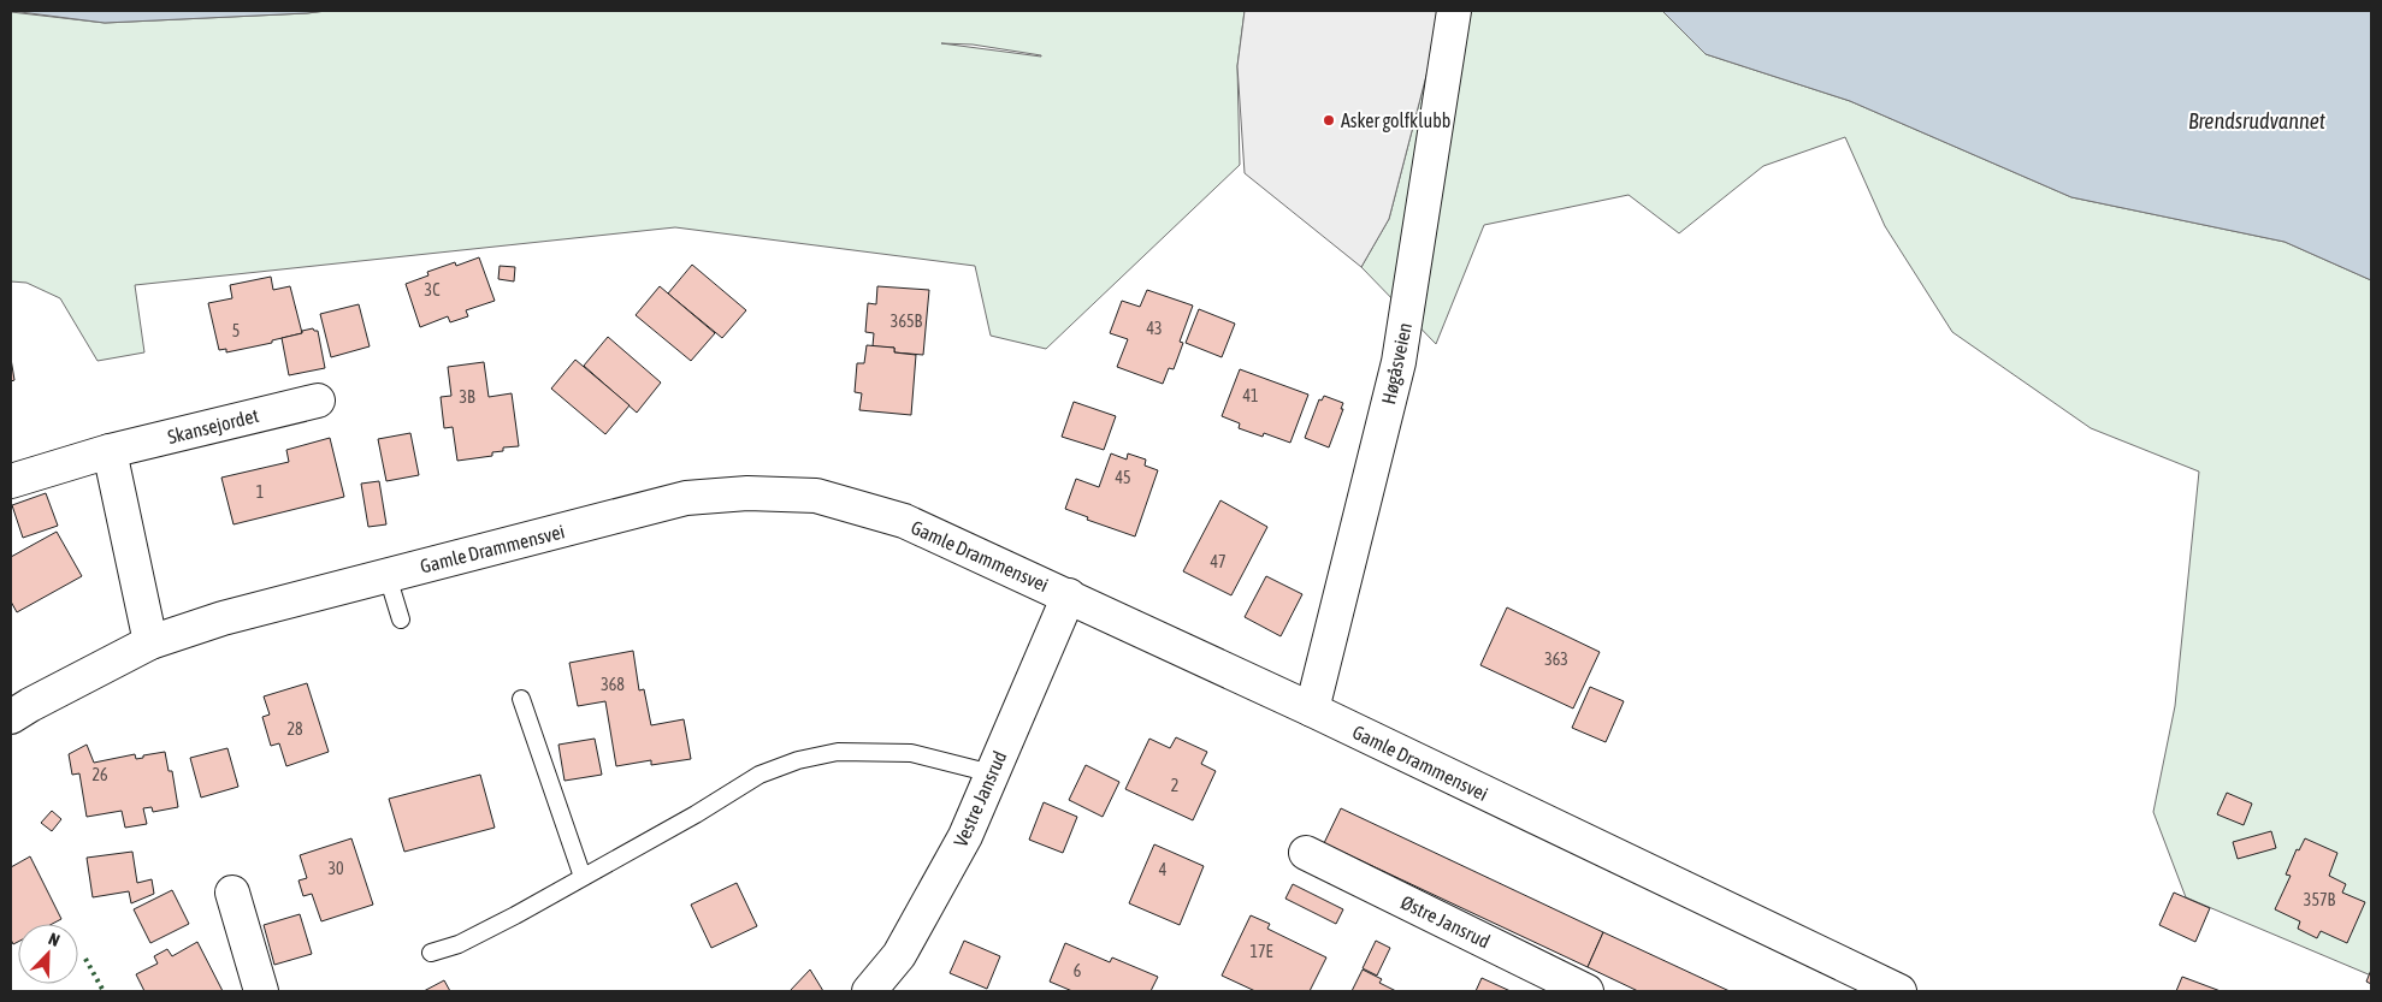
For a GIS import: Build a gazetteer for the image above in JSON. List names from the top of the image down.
{
  "streets": {
    "street": [
      "Høgåsveien",
      "Skansejordet",
      "Gamle Drammensvei",
      "Vestre Jansrud",
      "Østre Jansrud"
    ]
  },
  "crossings": [
    ["Høgåsveien", "Gamle Drammensvei"],
    ["Gamle Drammensvei", "Vestre Jansrud"]
  ],
  "water": ["Brendsrudvannet"],
  "places": ["Asker golfklubb"],
  "house_numbers": [
    "3C",
    "365B",
    "43",
    "5",
    "41",
    "3B",
    "45",
    "1",
    "47",
    "363",
    "368",
    "28",
    "26",
    "2",
    "30",
    "4",
    "357B",
    "17E",
    "6"
  ],
  "north": "top right"
}
